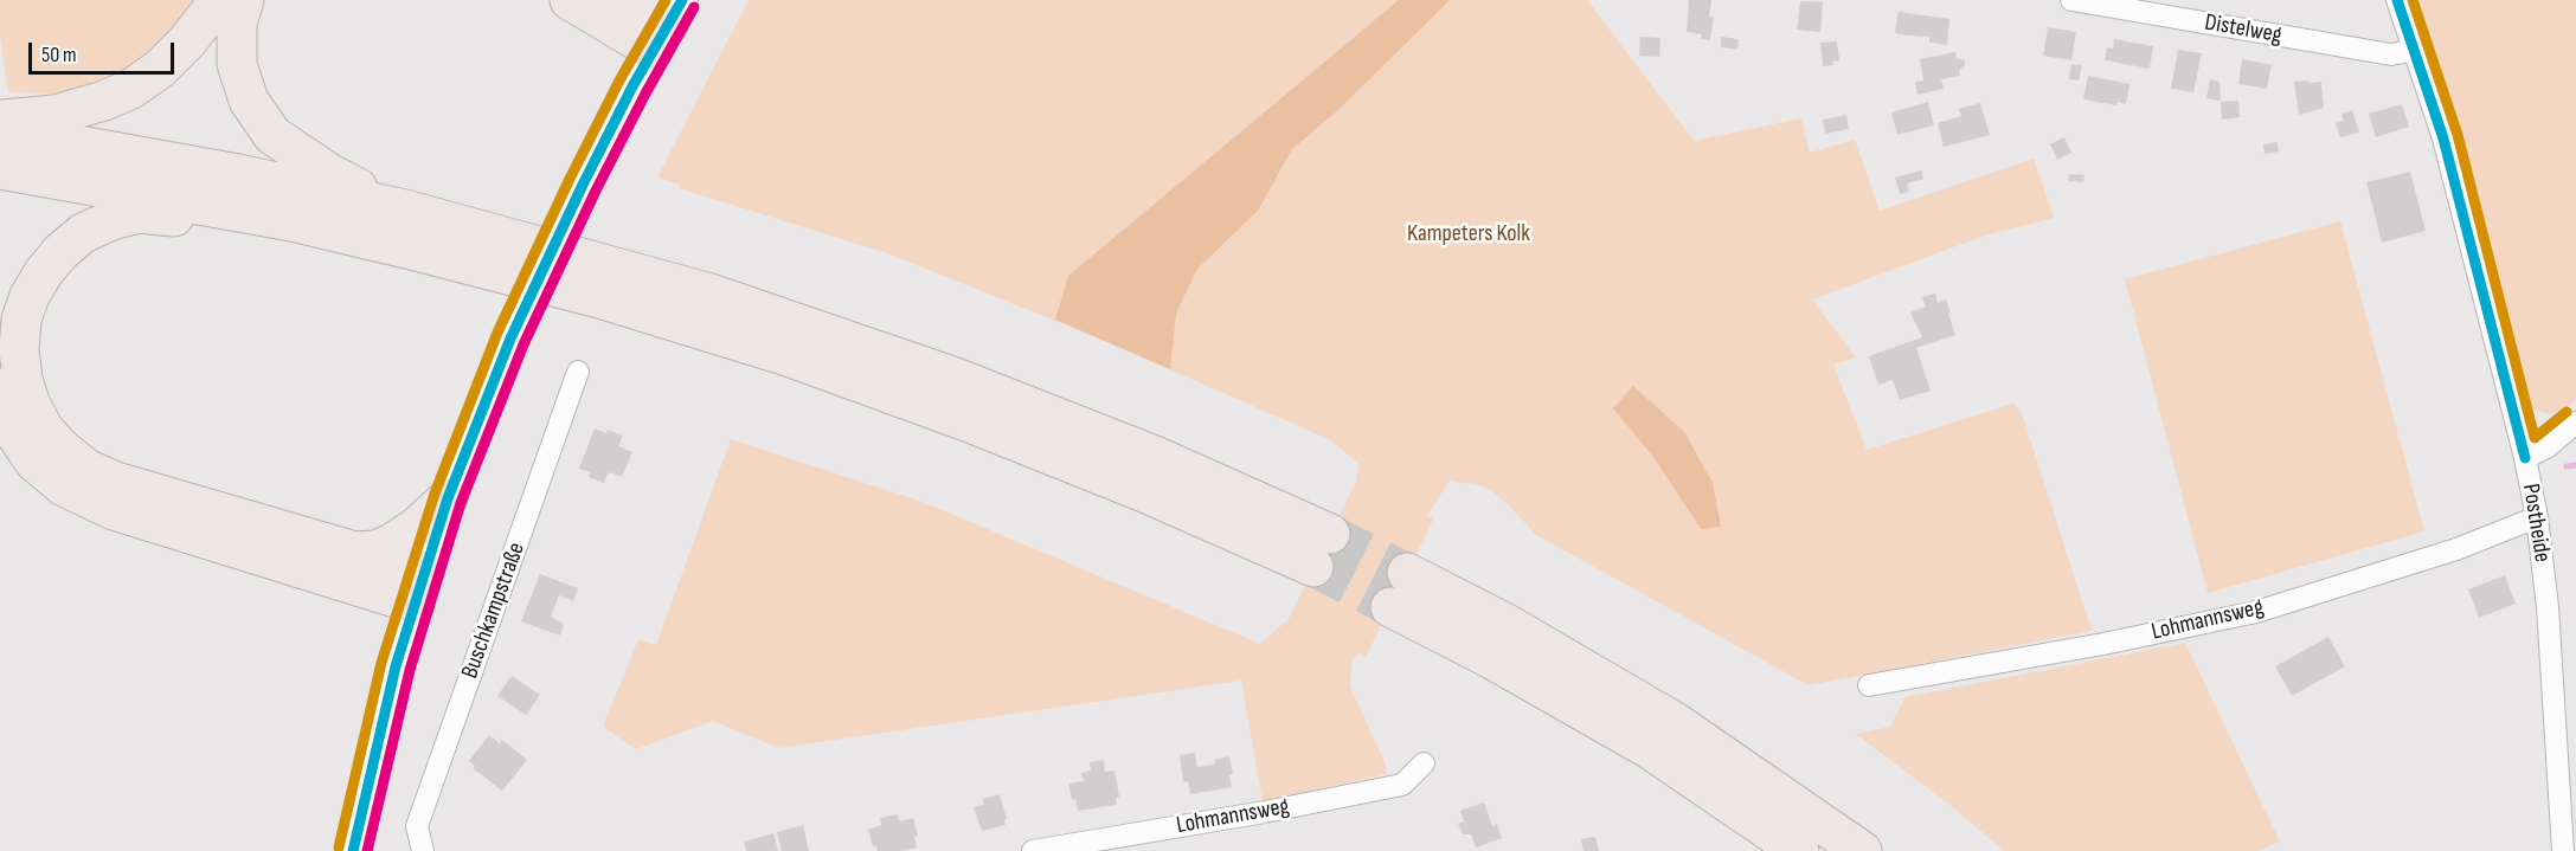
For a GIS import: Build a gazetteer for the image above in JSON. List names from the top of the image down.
{
  "streets": {
    "street": [
      "Distelweg",
      "Postheide",
      "Buschkampstraße",
      "Lohmannsweg"
    ]
  },
  "crossings": [
    ["Distelweg", "Postheide"],
    ["Postheide", "Lohmannsweg"]
  ],
  "parks": ["Kampeters Kolk"],
  "scale_bar": "50 m"
}
